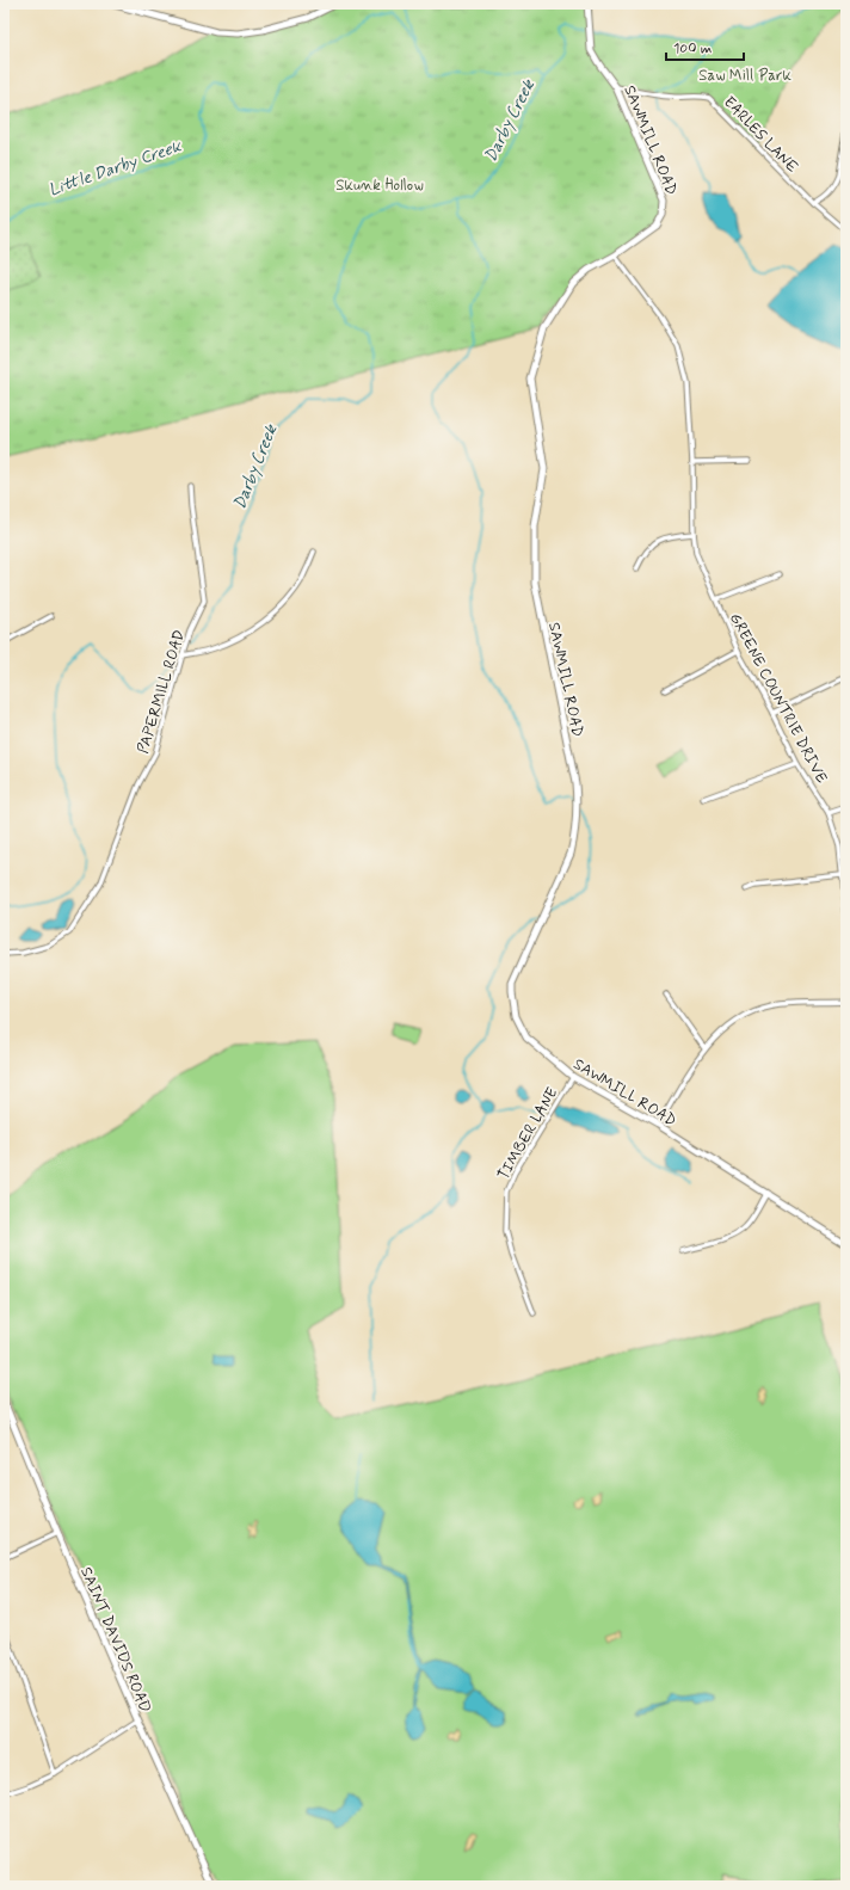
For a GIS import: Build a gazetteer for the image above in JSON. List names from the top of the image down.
{
  "streets": {
    "street": [
      "EARLES LANE",
      "SAWMILL ROAD",
      "PAPERMILL ROAD",
      "GREENE COUNTRIE DRIVE",
      "TIMBER LANE",
      "SAINT DAVIDS ROAD"
    ]
  },
  "crossings": [
    ["EARLES LANE", "SAWMILL ROAD"],
    ["SAWMILL ROAD", "GREENE COUNTRIE DRIVE"],
    ["SAWMILL ROAD", "TIMBER LANE"]
  ],
  "water": ["Darby Creek", "Little Darby Creek"],
  "parks": ["Saw Mill Park", "Skunk Hollow"],
  "scale_bar": "100 m"
}
